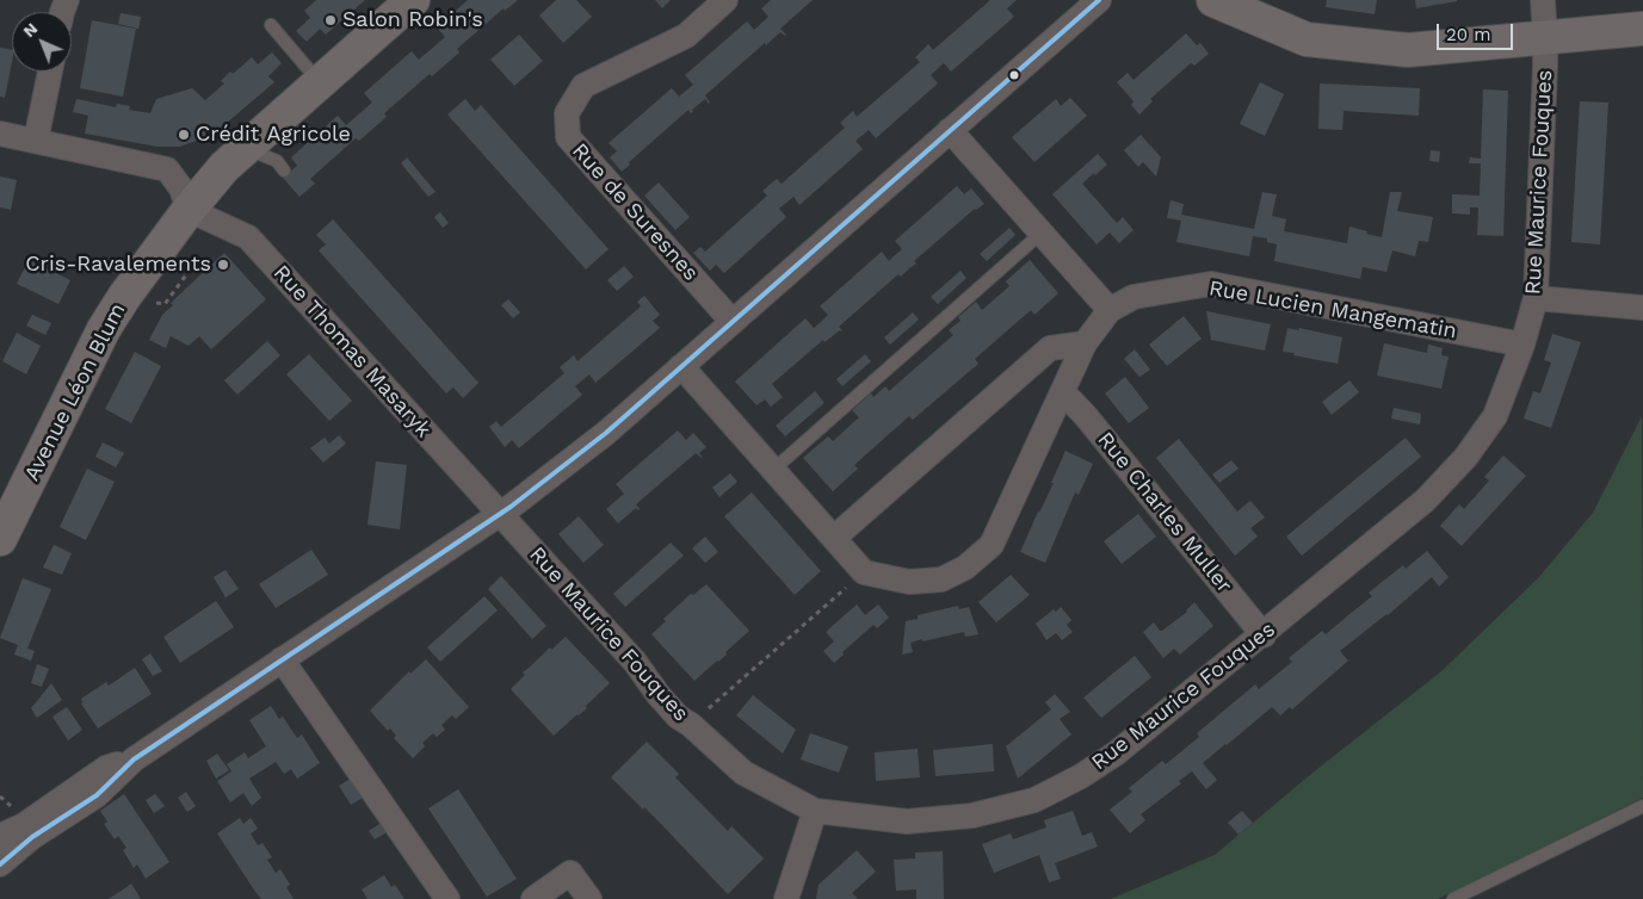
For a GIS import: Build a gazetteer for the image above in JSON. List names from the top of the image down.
{
  "streets": {
    "street": [
      "Rue Maurice Fouques",
      "Rue de Suresnes",
      "Rue Lucien Mangematin",
      "Rue Thomas Masaryk",
      "Avenue Léon Blum",
      "Rue Charles Muller"
    ]
  },
  "crossings": [
    ["Rue Maurice Fouques", "Rue Lucien Mangematin"],
    ["Rue Maurice Fouques", "Rue Thomas Masaryk"],
    ["Rue Maurice Fouques", "Rue Charles Muller"],
    ["Rue Lucien Mangematin", "Rue Charles Muller"],
    ["Rue Thomas Masaryk", "Avenue Léon Blum"]
  ],
  "places": ["Salon Robin's", "Crédit Agricole", "Cris-Ravalements"],
  "scale_bar": "20 m",
  "north": "top left"
}
